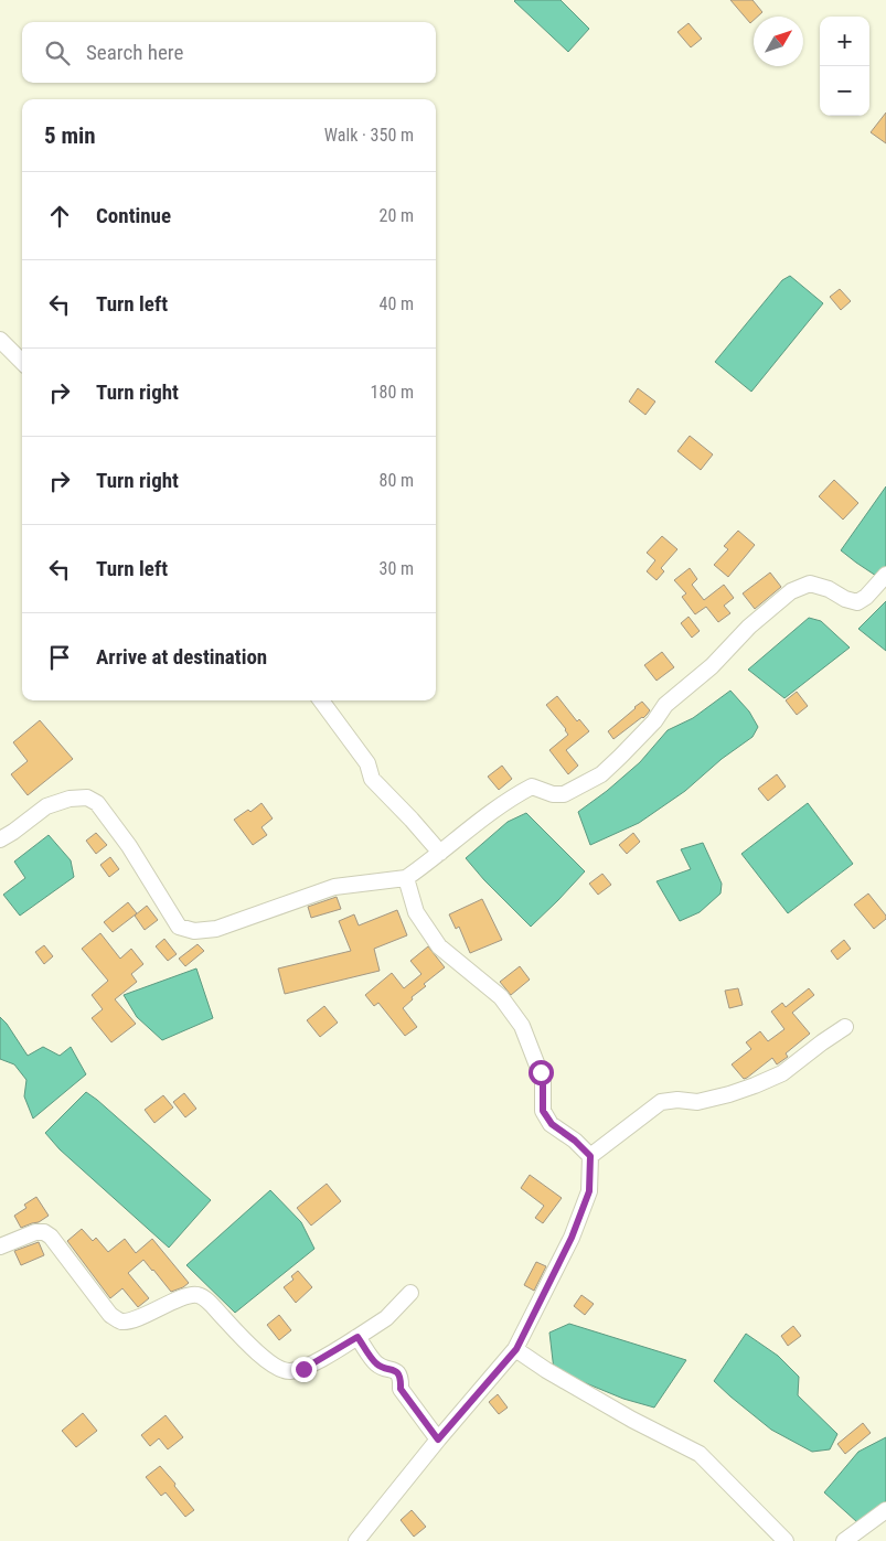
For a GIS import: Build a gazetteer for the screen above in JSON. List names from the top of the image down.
{
  "north": "top right",
  "page": {
    "map_buttons": ["+", "−"],
    "search": "Search here",
    "heading": ["5 min", "Walk · 350 m"],
    "list": [
      ["Continue", "20 m"],
      ["Turn left", "40 m"],
      ["Turn right", "180 m"],
      ["Turn right", "80 m"],
      ["Turn left", "30 m"],
      "Arrive at destination"
    ]
  }
}
